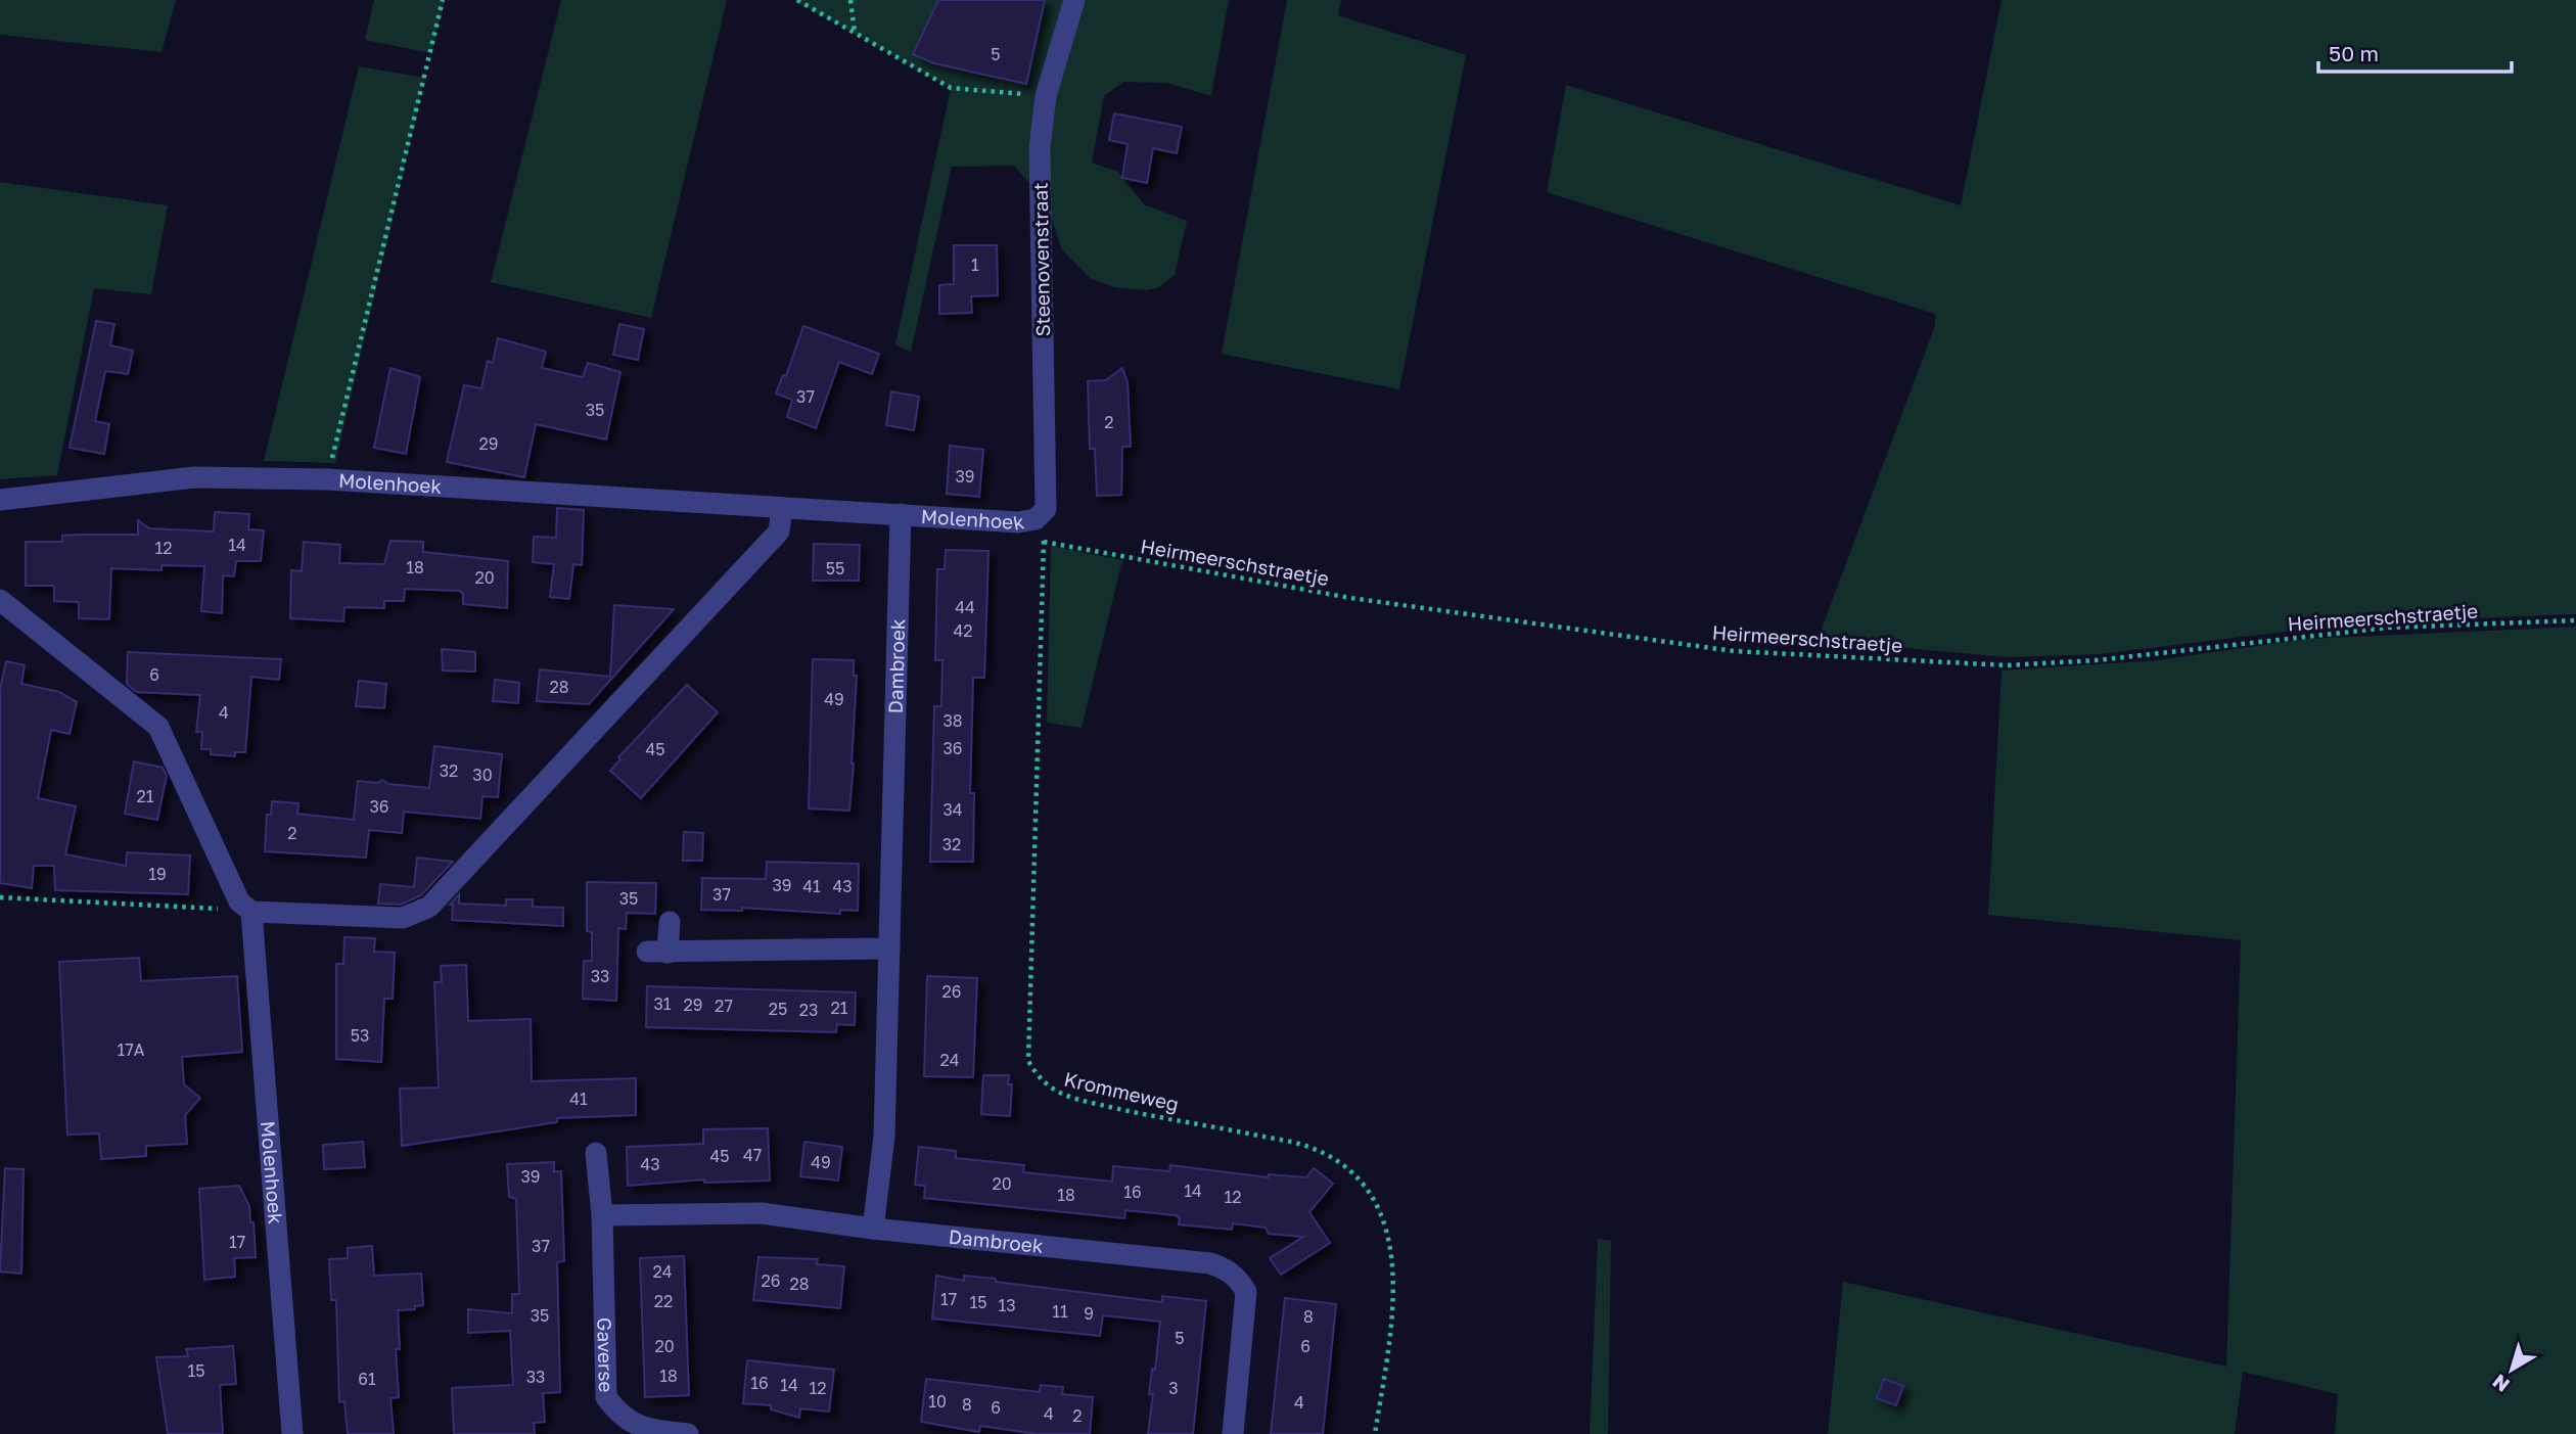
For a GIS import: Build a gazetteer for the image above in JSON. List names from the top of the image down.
{
  "streets": {
    "street": [
      "Steenovenstraat",
      "Molenhoek",
      "Dambroek",
      "Gaverse"
    ],
    "path": ["Heirmeerschstraetje", "Krommeweg"]
  },
  "crossings": [
    ["Steenovenstraat", "Molenhoek"],
    ["Steenovenstraat", "Krommeweg"],
    ["Molenhoek", "Dambroek"],
    ["Molenhoek", "Krommeweg"],
    ["Heirmeerschstraetje", "Krommeweg"]
  ],
  "house_numbers": [
    "5",
    "1",
    "37",
    "35",
    "2",
    "29",
    "39",
    "14",
    "12",
    "18",
    "55",
    "20",
    "44",
    "42",
    "6",
    "28",
    "49",
    "4",
    "38",
    "36",
    "45",
    "32",
    "30",
    "21",
    "36",
    "34",
    "2",
    "32",
    "19",
    "39",
    "41",
    "43",
    "37",
    "35",
    "33",
    "26",
    "31",
    "29",
    "27",
    "21",
    "25",
    "23",
    "53",
    "17A",
    "24",
    "41",
    "47",
    "45",
    "49",
    "43",
    "39",
    "20",
    "14",
    "16",
    "18",
    "12",
    "17",
    "37",
    "24",
    "26",
    "28",
    "17",
    "22",
    "15",
    "13",
    "11",
    "9",
    "35",
    "8",
    "5",
    "20",
    "6",
    "15",
    "18",
    "33",
    "61",
    "16",
    "14",
    "12",
    "3",
    "10",
    "4",
    "8",
    "6",
    "4",
    "2"
  ],
  "scale_bar": "50 m",
  "north": "bottom left"
}
